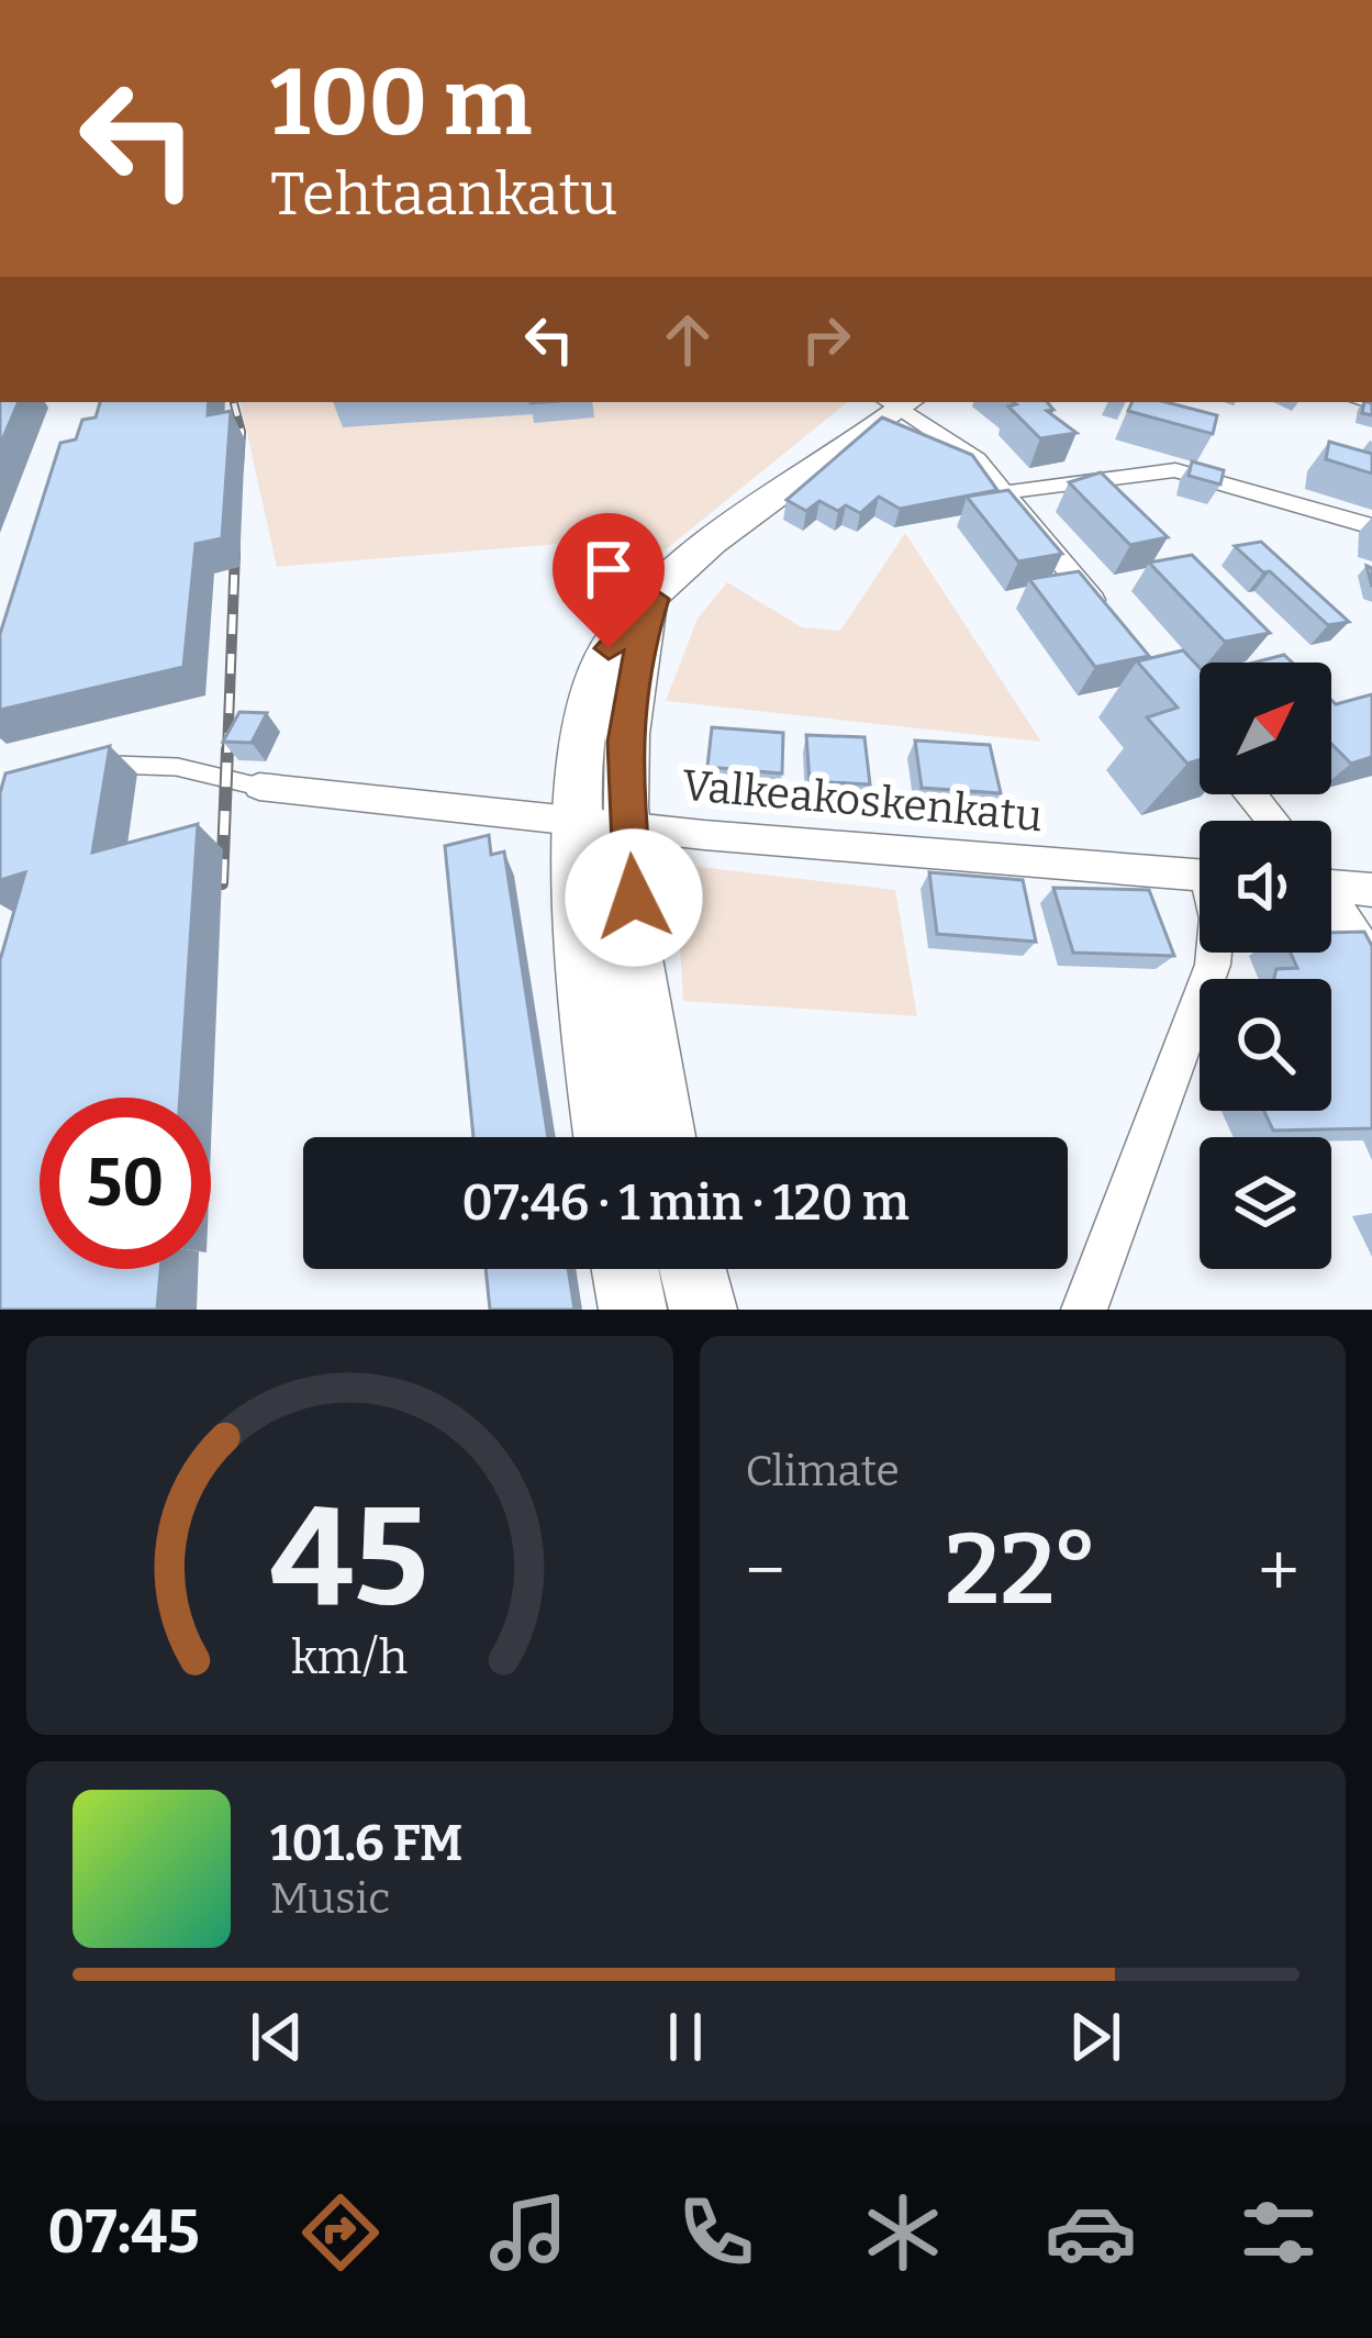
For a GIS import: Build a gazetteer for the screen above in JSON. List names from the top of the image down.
{
  "streets": {
    "street": ["Valkeakoskenkatu"]
  },
  "north": "top right",
  "page": {
    "turn": ["100 m", "Tehtaankatu"],
    "limit": "50",
    "trip": "07:46 · 1 min · 120 m",
    "tile": "Climate",
    "heat": ["−", "22°", "+"],
    "song": ["101.6 FM", "Music"],
    "tabs": "07:45",
    "gauge": ["45", "km/h"]
  }
}
